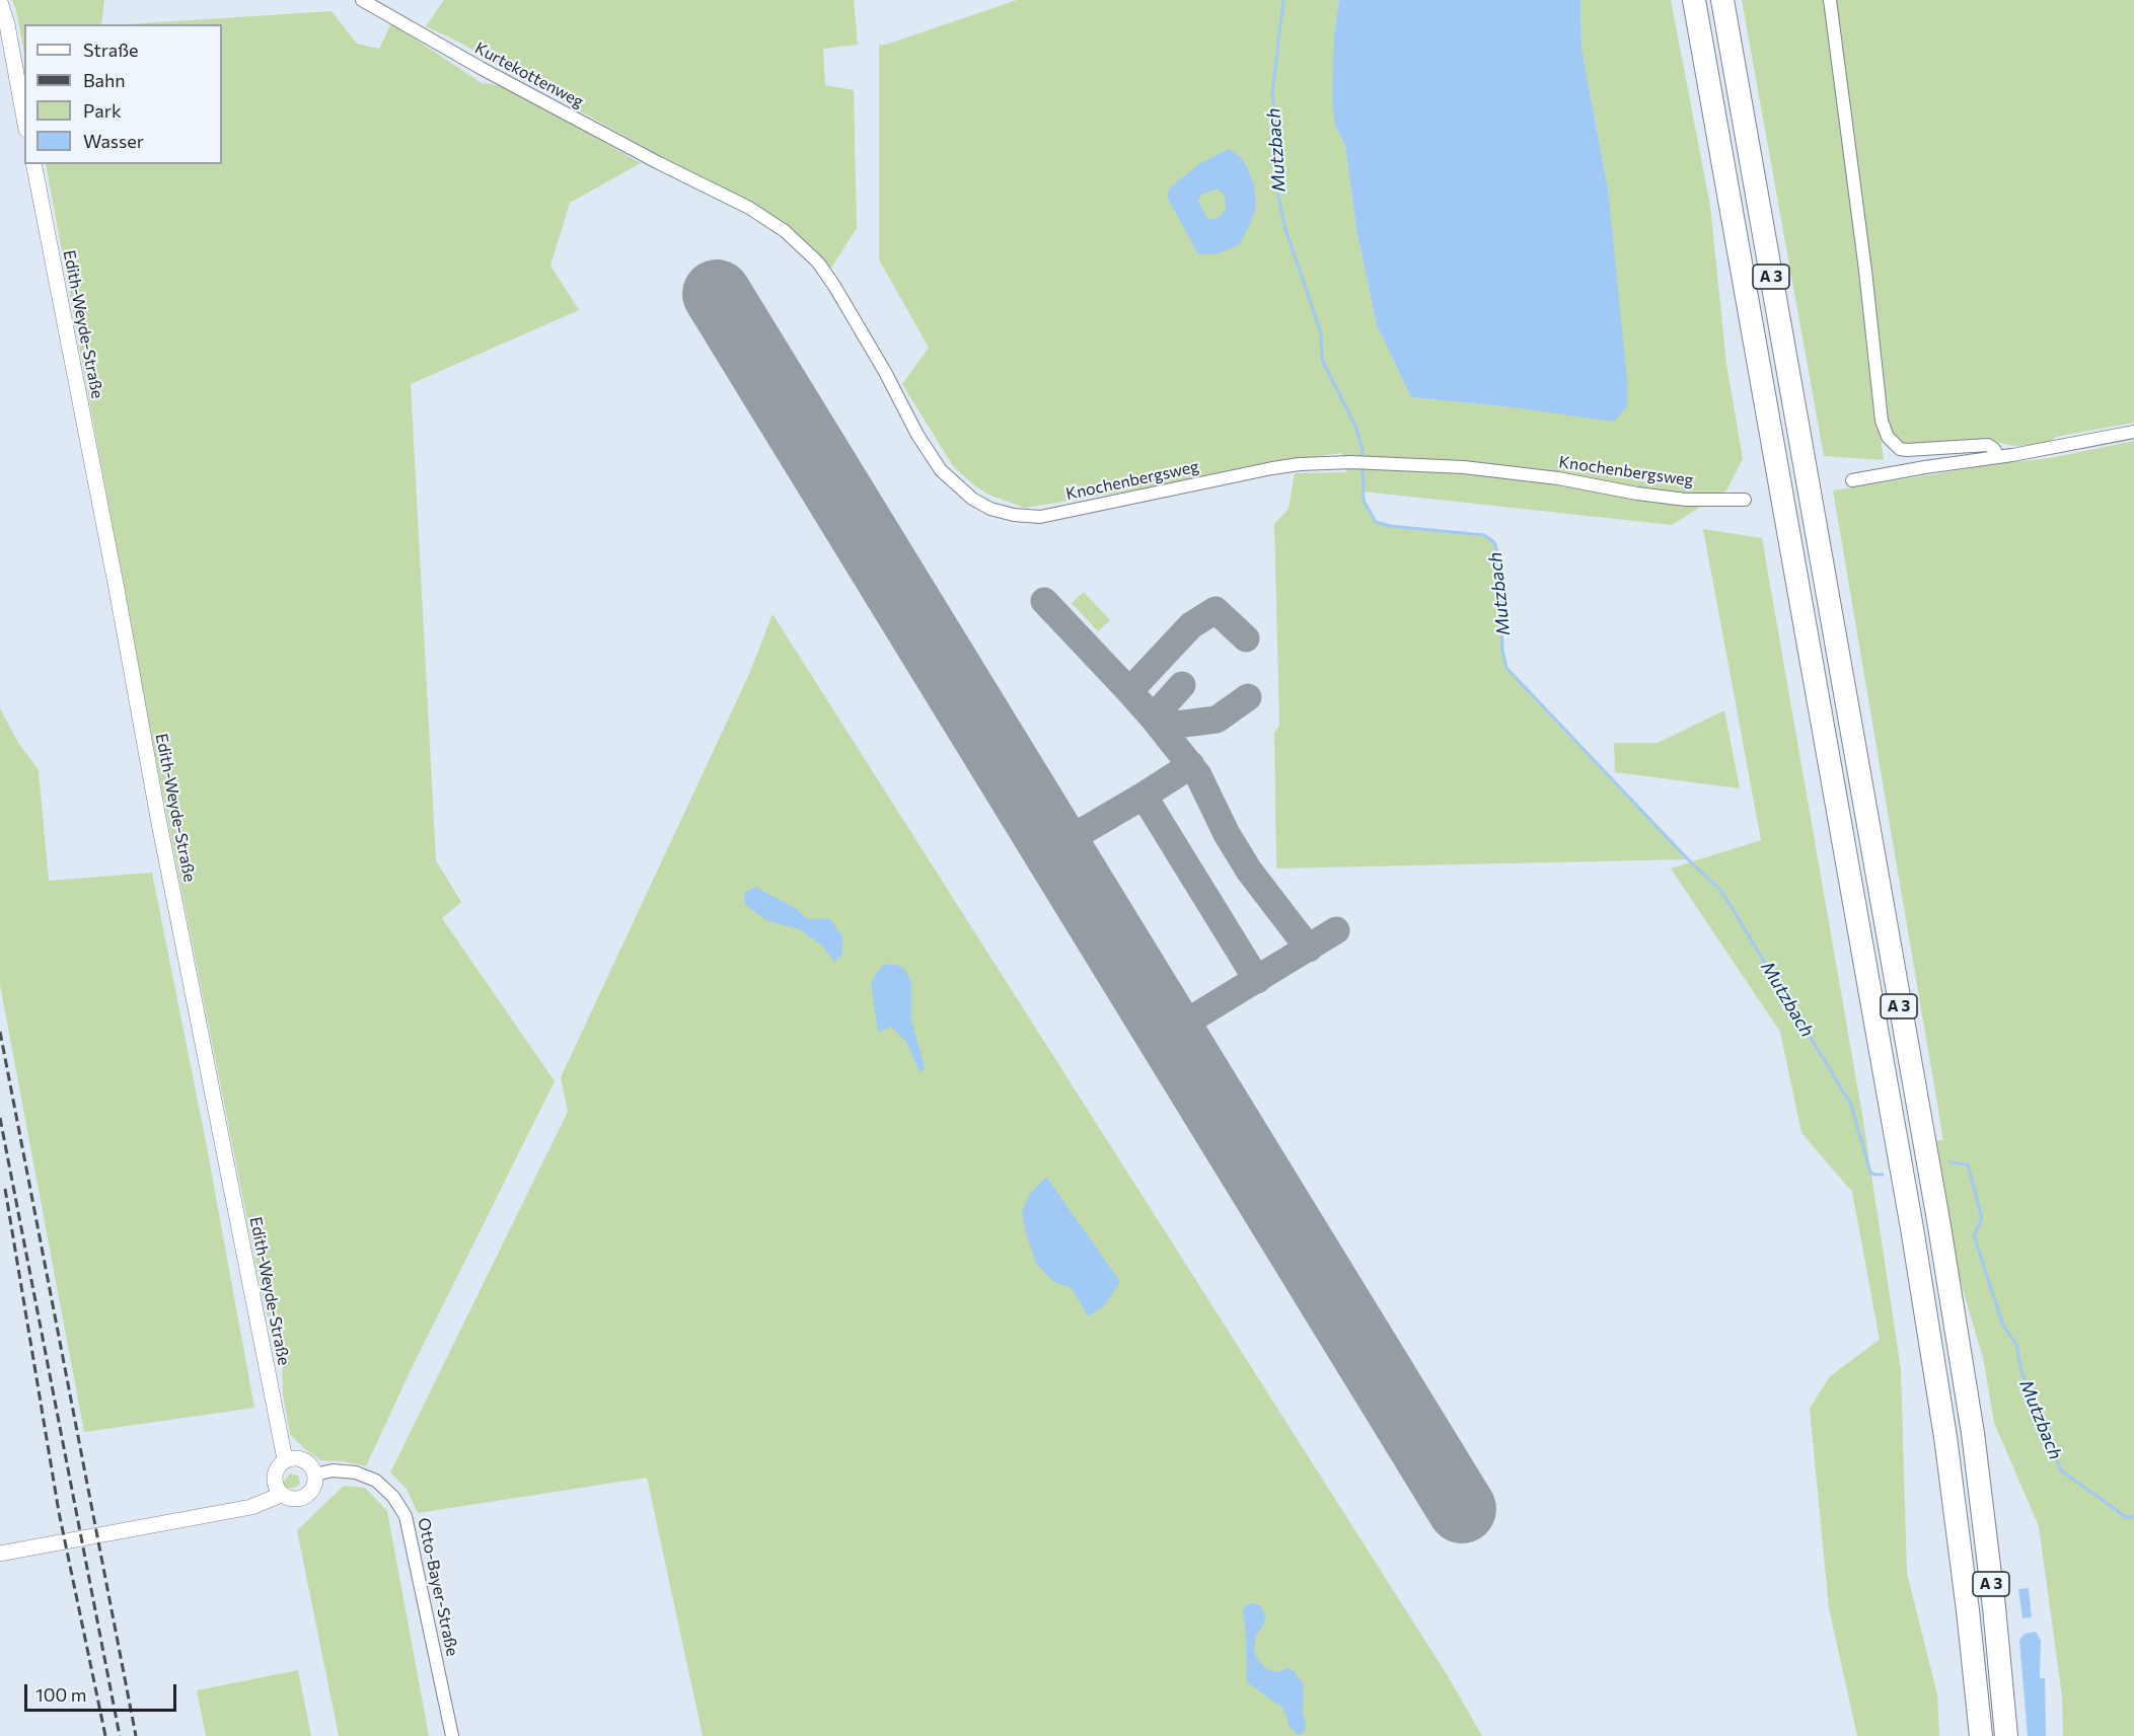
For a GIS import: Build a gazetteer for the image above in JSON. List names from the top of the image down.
{
  "streets": {
    "highway": ["A 3"],
    "street": [
      "Kurtekottenweg",
      "Edith-Weyde-Straße",
      "Knochenbergsweg",
      "Otto-Bayer-Straße"
    ]
  },
  "crossings": [
    ["Kurtekottenweg", "Knochenbergsweg"],
    ["Edith-Weyde-Straße", "Otto-Bayer-Straße"]
  ],
  "water": ["Mutzbach"],
  "legend": [
    "Straße",
    "Bahn",
    "Park",
    "Wasser"
  ],
  "scale_bar": "100 m"
}
